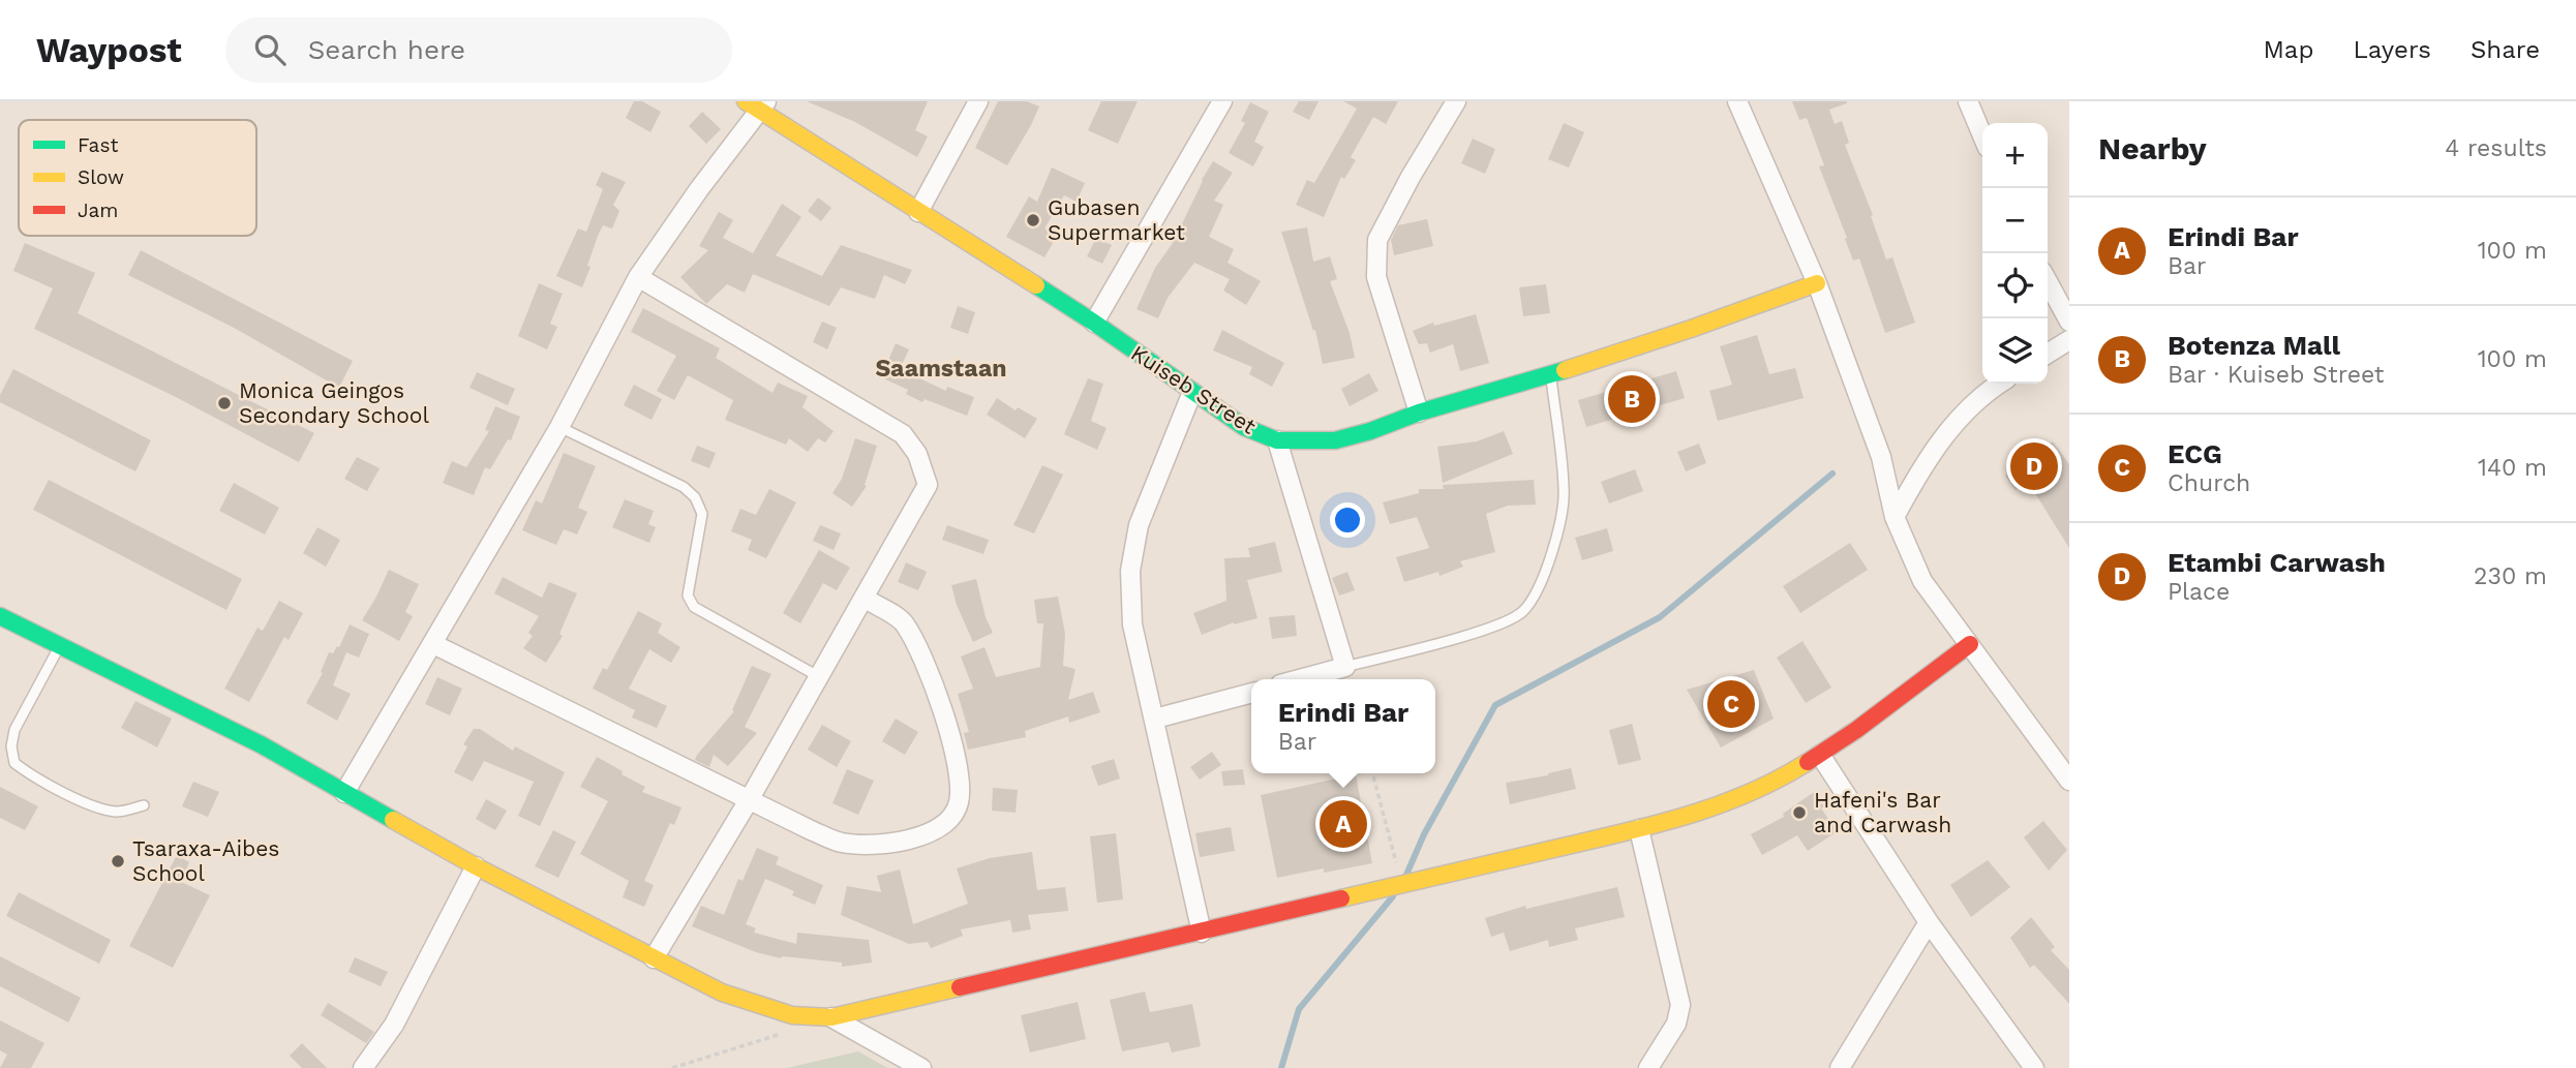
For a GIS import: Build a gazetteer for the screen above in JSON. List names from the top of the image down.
{
  "streets": {
    "street": ["Kuiseb Street"]
  },
  "districts": ["Saamstaan"],
  "places": [
    "Gubasen Supermarket",
    "Monica Geingos Secondary School",
    "Hafeni's Bar and Carwash",
    "Tsaraxa-Aibes School"
  ],
  "legend": ["Fast", "Slow", "Jam"],
  "page": {
    "header": "Waypost",
    "search": "Search here",
    "nav": ["Map", "Layers", "Share"],
    "heading": ["Nearby", "4 results"],
    "map_buttons": ["+", "−"],
    "list": [
      {
        "mark": "A",
        "name": "Erindi Bar",
        "note": "Bar",
        "value": "100 m"
      },
      {
        "mark": "B",
        "name": "Botenza Mall",
        "note": "Bar · Kuiseb Street",
        "value": "100 m"
      },
      {
        "mark": "C",
        "name": "ECG",
        "note": "Church",
        "value": "140 m"
      },
      {
        "mark": "D",
        "name": "Etambi Carwash",
        "note": "Place",
        "value": "230 m"
      }
    ],
    "pins": [
      "B",
      "D",
      "C",
      "A"
    ],
    "popup": ["Erindi Bar", "Bar"]
  }
}
